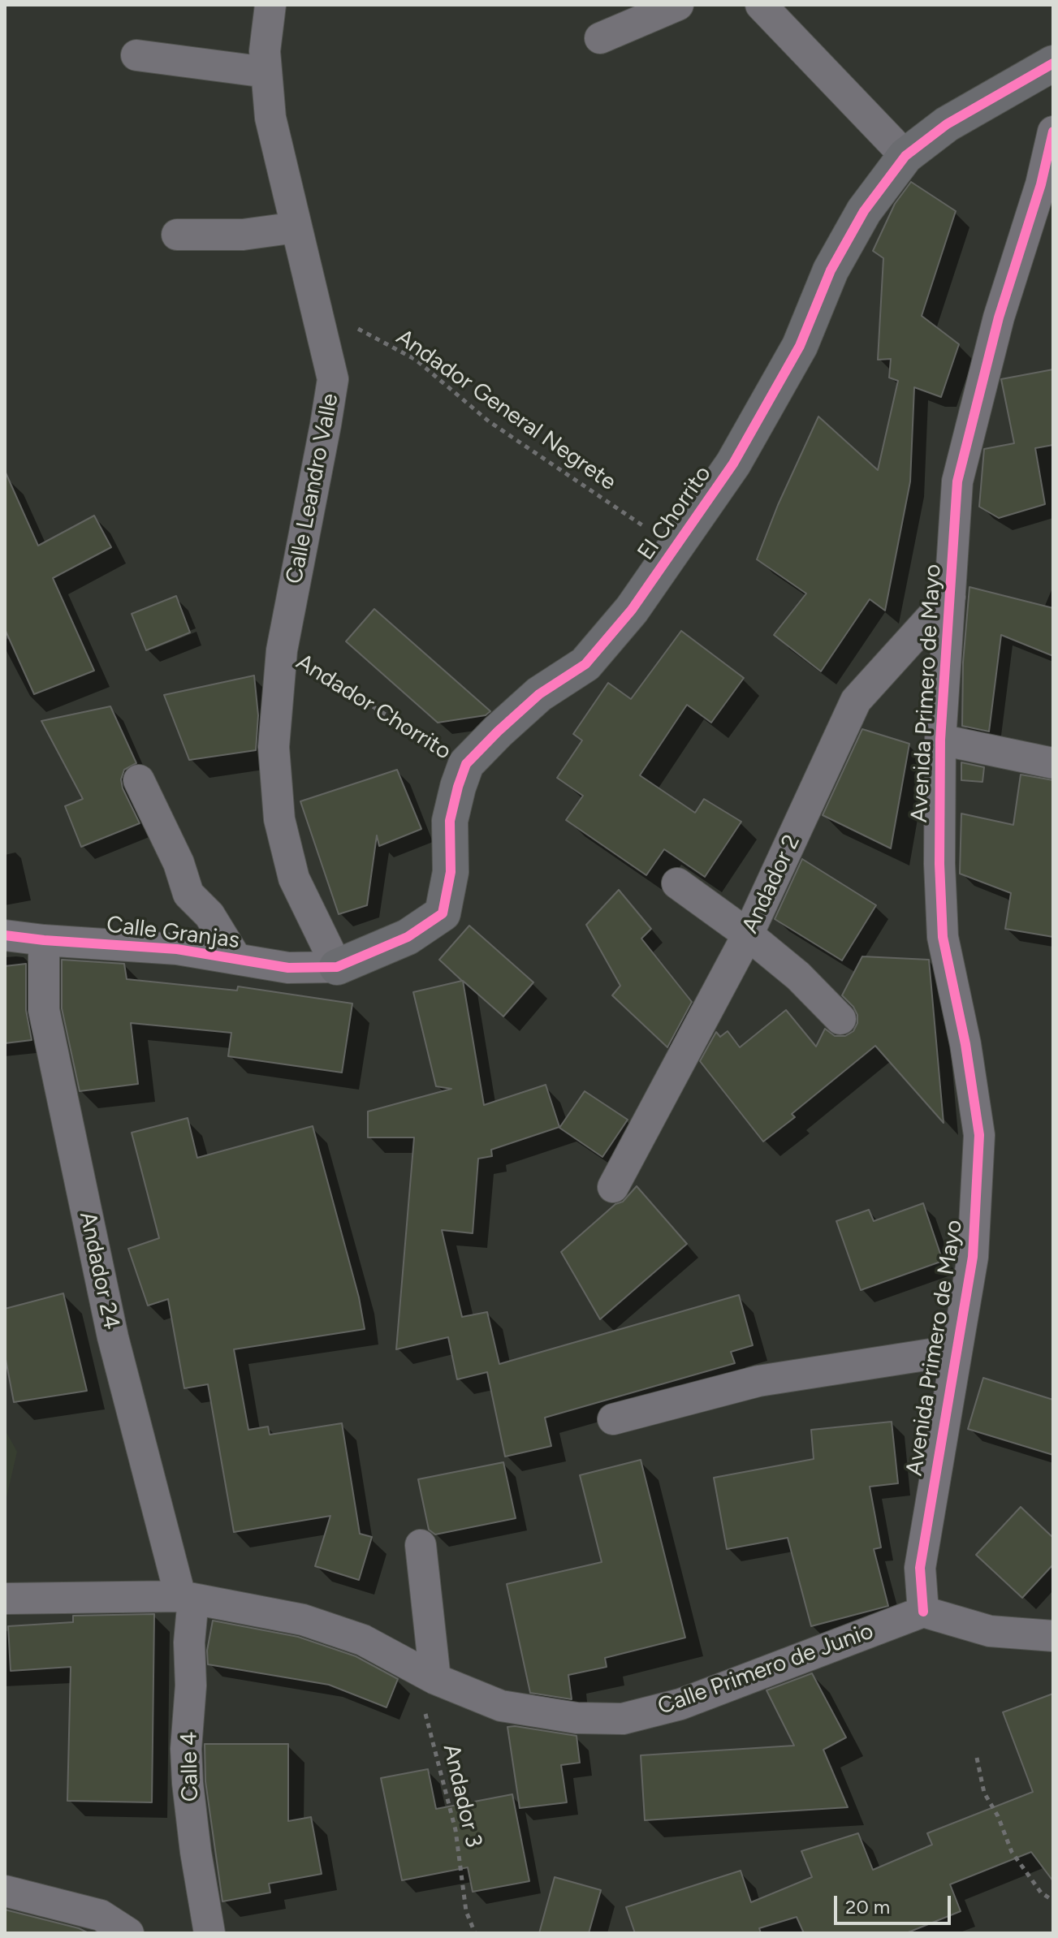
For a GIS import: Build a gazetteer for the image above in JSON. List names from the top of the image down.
{
  "streets": {
    "street": [
      "Calle Leandro Valle",
      "El Chorrito",
      "Avenida Primero de Mayo",
      "Andador 2",
      "Calle Granjas",
      "Andador 24",
      "Calle Primero de Junio",
      "Calle 4"
    ],
    "path": ["Andador General Negrete", "Andador Chorrito", "Andador 3"]
  },
  "crossings": [
    ["Andador General Negrete", "Calle Leandro Valle"],
    ["Andador General Negrete", "El Chorrito"],
    ["Calle Leandro Valle", "El Chorrito"],
    ["Calle Leandro Valle", "Andador Chorrito"],
    ["Calle Leandro Valle", "Calle Granjas"],
    ["El Chorrito", "Andador Chorrito"],
    ["El Chorrito", "Calle Granjas"],
    ["Avenida Primero de Mayo", "Andador 2"],
    ["Avenida Primero de Mayo", "Calle Primero de Junio"],
    ["Calle Granjas", "Andador 24"],
    ["Andador 24", "Calle Primero de Junio"],
    ["Andador 24", "Calle 4"],
    ["Calle Primero de Junio", "Calle 4"],
    ["Calle Primero de Junio", "Andador 3"]
  ],
  "scale_bar": "20 m"
}
